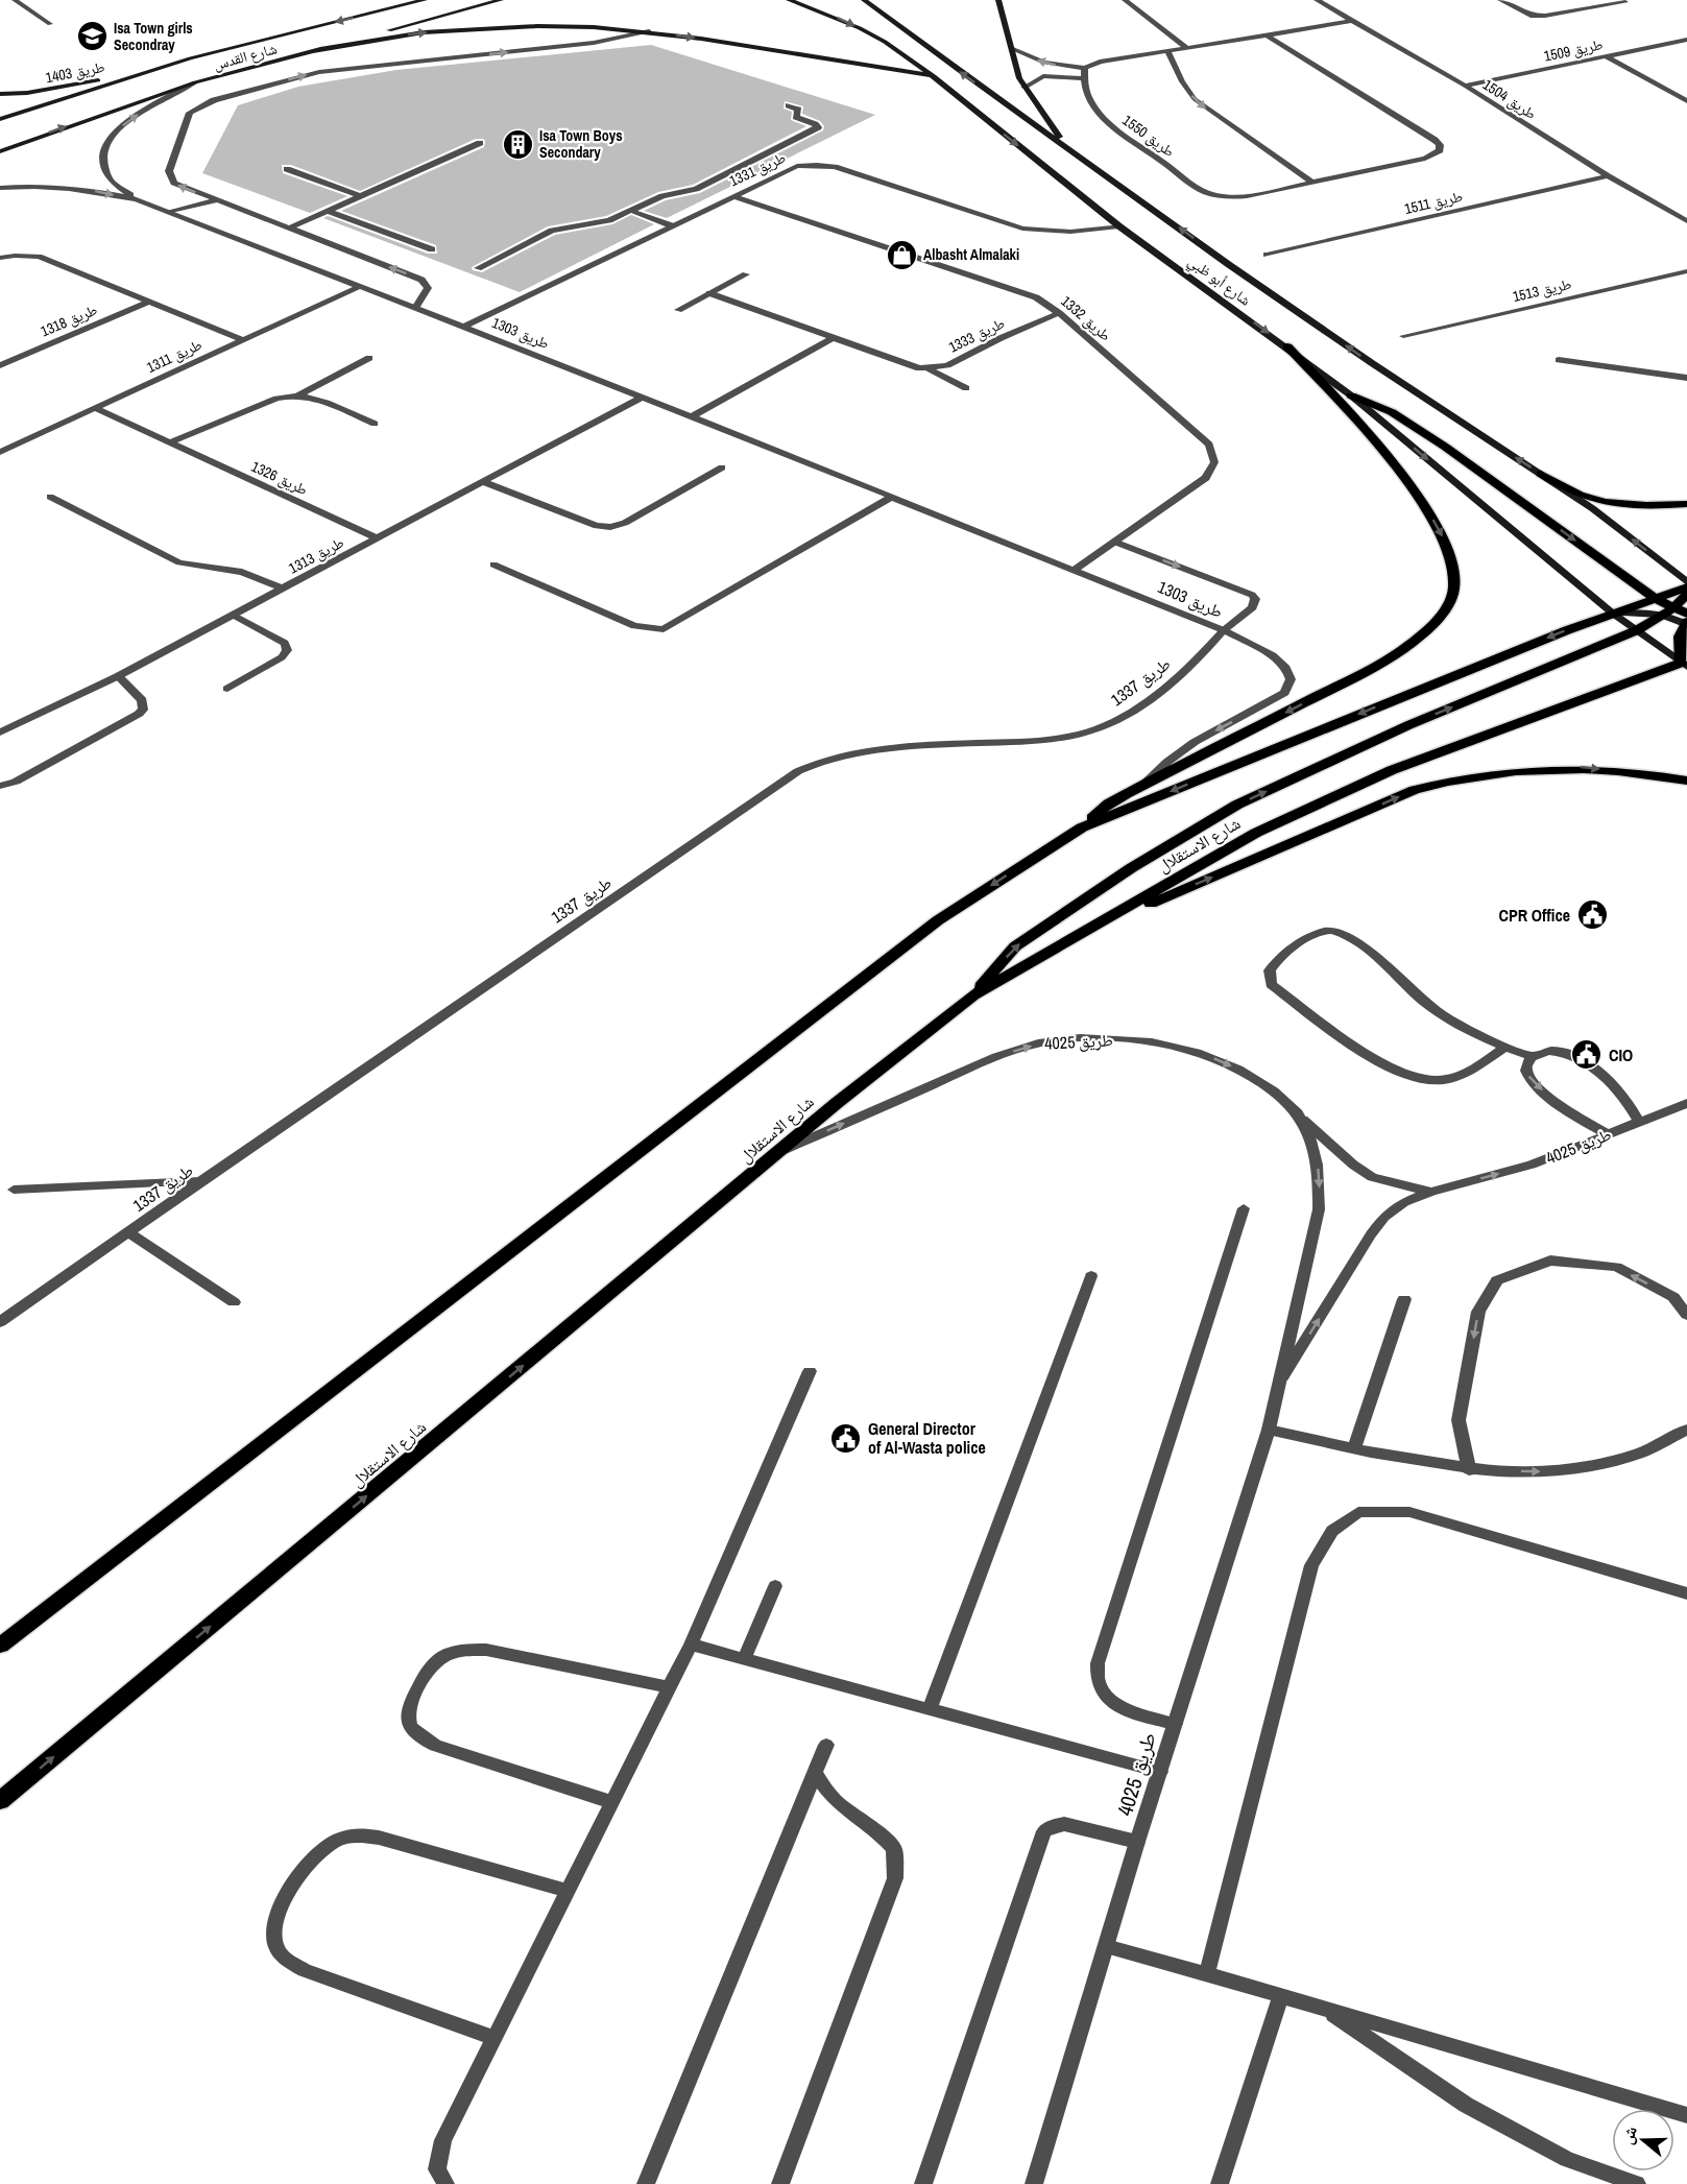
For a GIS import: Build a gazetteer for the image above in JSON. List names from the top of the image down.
{
  "streets": {
    "main road": [
      "شارع القدس",
      "طريق 1403",
      "شارع أبو ظبي",
      "شارع الاستقلال"
    ],
    "street": [
      "طريق 1509",
      "طريق 1504",
      "طريق 1550",
      "طريق 1331",
      "طريق 1511",
      "طريق 1513",
      "طريق 1332",
      "طريق 1318",
      "طريق 1303",
      "طريق 1333",
      "طريق 1311",
      "طريق 1326",
      "طريق 1313",
      "طريق 1337",
      "طريق 4025"
    ]
  },
  "crossings": [
    ["طريق 1509", "طريق 1504"],
    ["شارع القدس", "طريق 1403"],
    ["شارع القدس", "طريق 1303"],
    ["طريق 1504", "طريق 1511"],
    ["طريق 1331", "شارع أبو ظبي"],
    ["طريق 1331", "طريق 1332"],
    ["طريق 1331", "طريق 1303"],
    ["شارع أبو ظبي", "شارع الاستقلال"],
    ["طريق 1332", "طريق 1303"],
    ["طريق 1332", "طريق 1333"],
    ["طريق 1332", "طريق 1337"],
    ["طريق 1318", "طريق 1311"],
    ["طريق 1303", "طريق 1311"],
    ["طريق 1303", "طريق 1313"],
    ["طريق 1303", "طريق 1337"],
    ["طريق 1311", "طريق 1326"],
    ["طريق 1326", "طريق 1313"],
    ["شارع الاستقلال", "طريق 4025"]
  ],
  "places": {
    "school or university": ["Isa Town girls Secondray"],
    "building": ["Isa Town Boys Secondary"],
    "shop": ["Albasht Almalaki"],
    "public building": ["CPR Office", "CIO", "General Director of Al-Wasta police"]
  },
  "north": "left"
}
